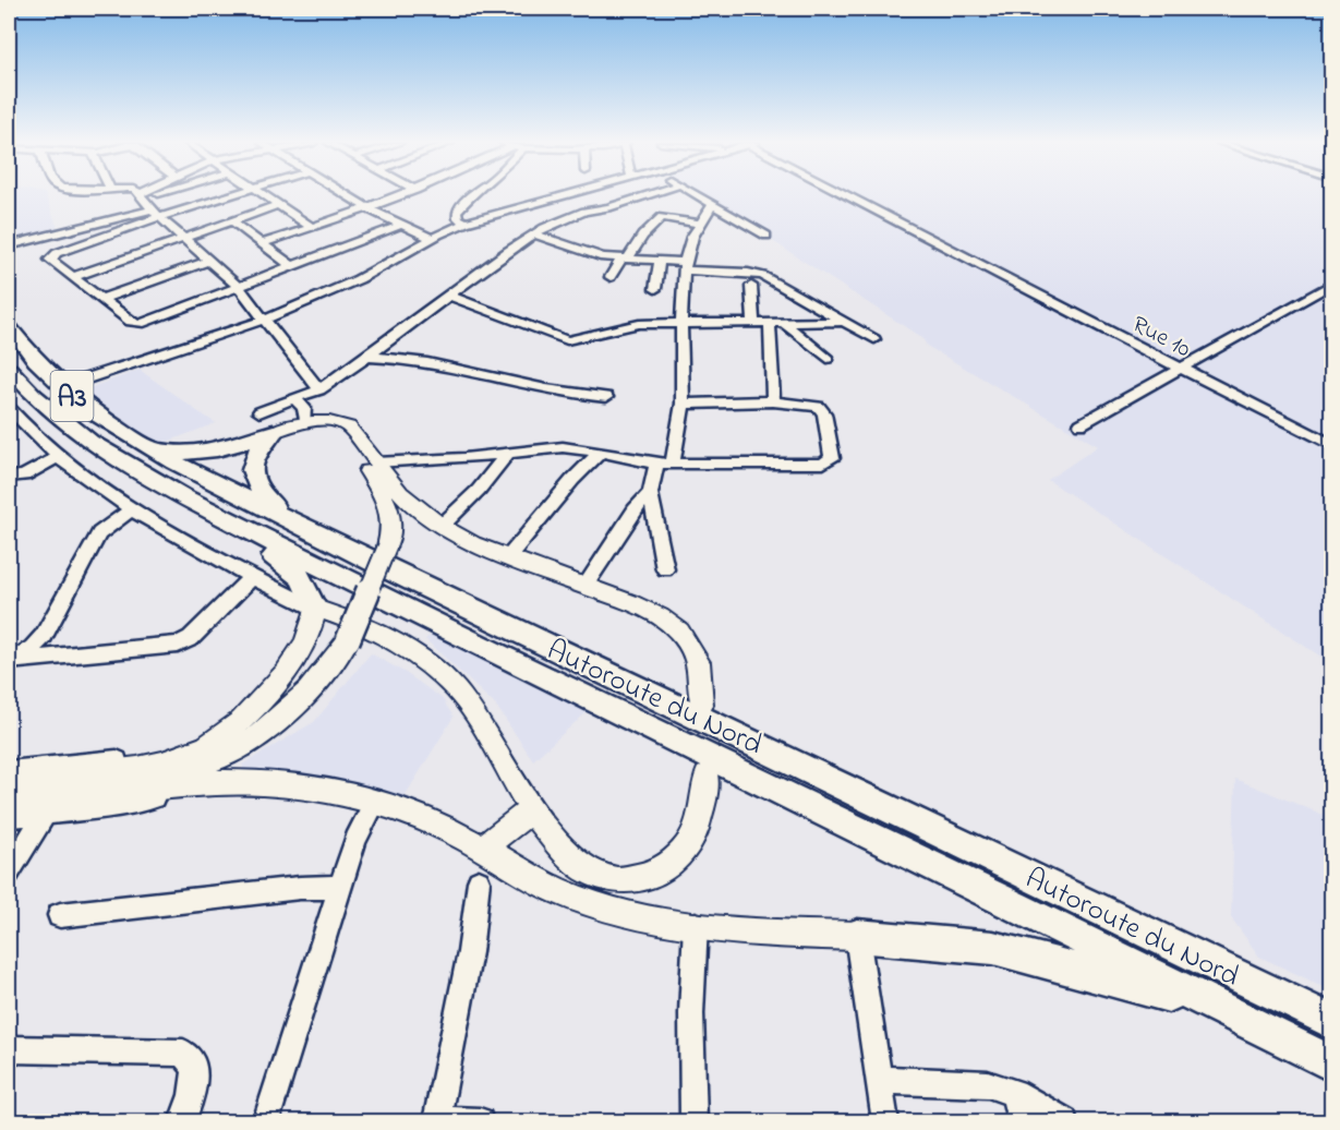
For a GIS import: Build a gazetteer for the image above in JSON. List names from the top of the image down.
{
  "streets": {
    "highway": ["A3", "Autoroute du Nord"],
    "street": ["Rue 10"]
  }
}
